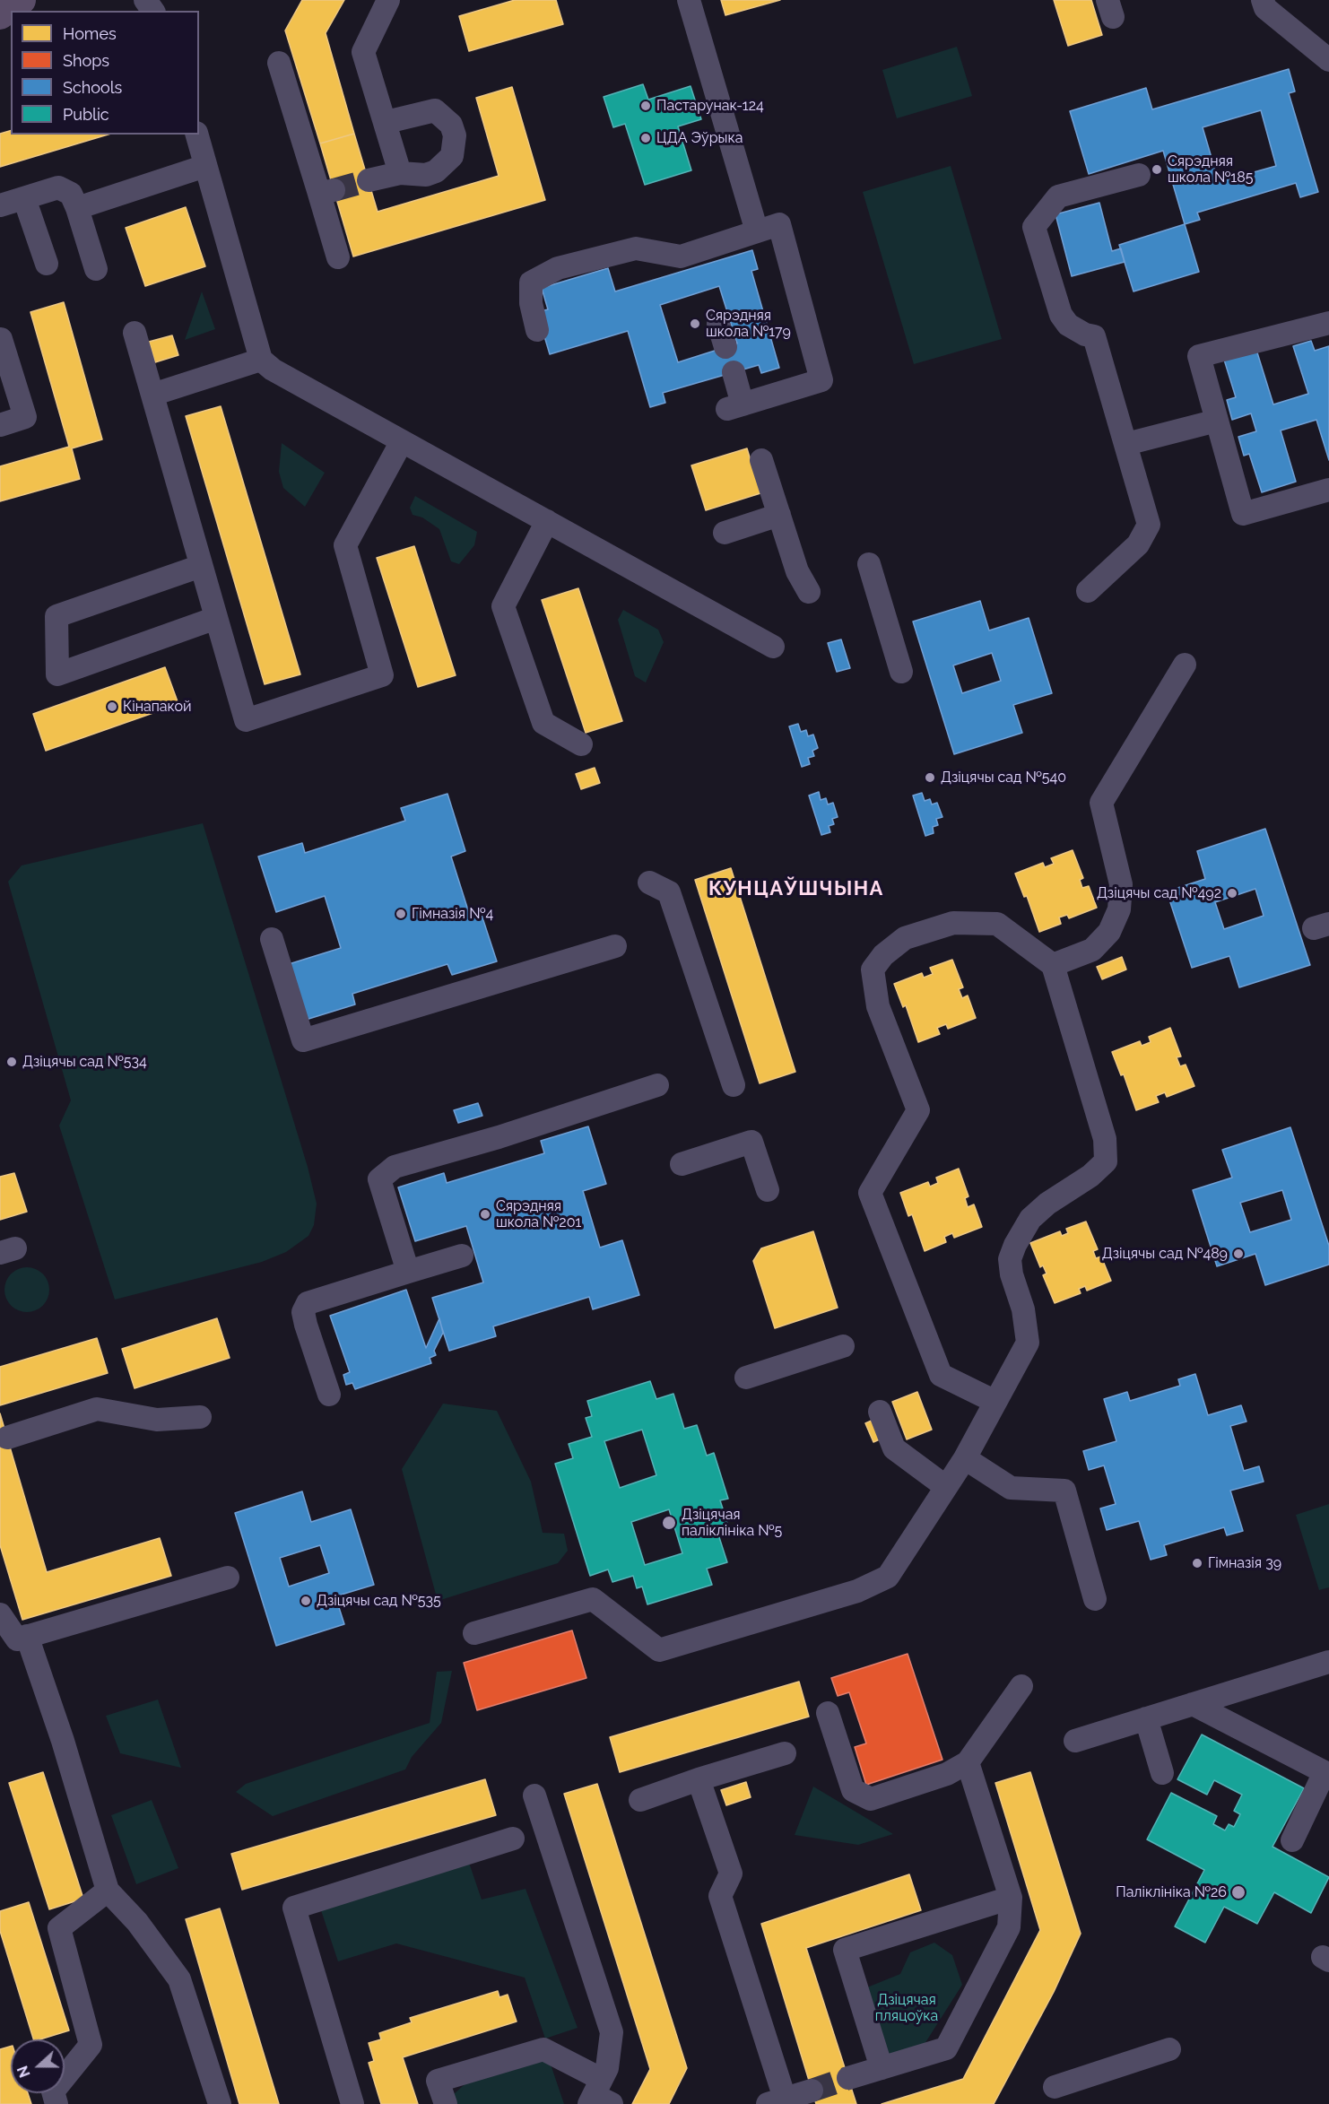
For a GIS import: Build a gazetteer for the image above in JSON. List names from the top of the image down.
{
  "districts": ["КУНЦАЎШЧЫНА"],
  "parks": ["Дзіцячая пляцоўка"],
  "places": [
    "Пастарунак-124",
    "ЦДА Эўрыка",
    "Сярэдняя школа №185",
    "Сярэдняя школа №179",
    "Кінапакой",
    "Дзіцячы сад №540",
    "Дзіцячы сад №492",
    "Гімназія №4",
    "Дзіцячы сад №534",
    "Сярэдняя школа №201",
    "Дзіцячы сад №489",
    "Дзіцячая паліклініка №5",
    "Гімназія 39",
    "Дзіцячы сад №535",
    "Паліклініка №26"
  ],
  "legend": [
    "Homes",
    "Shops",
    "Schools",
    "Public"
  ],
  "north": "left"
}
